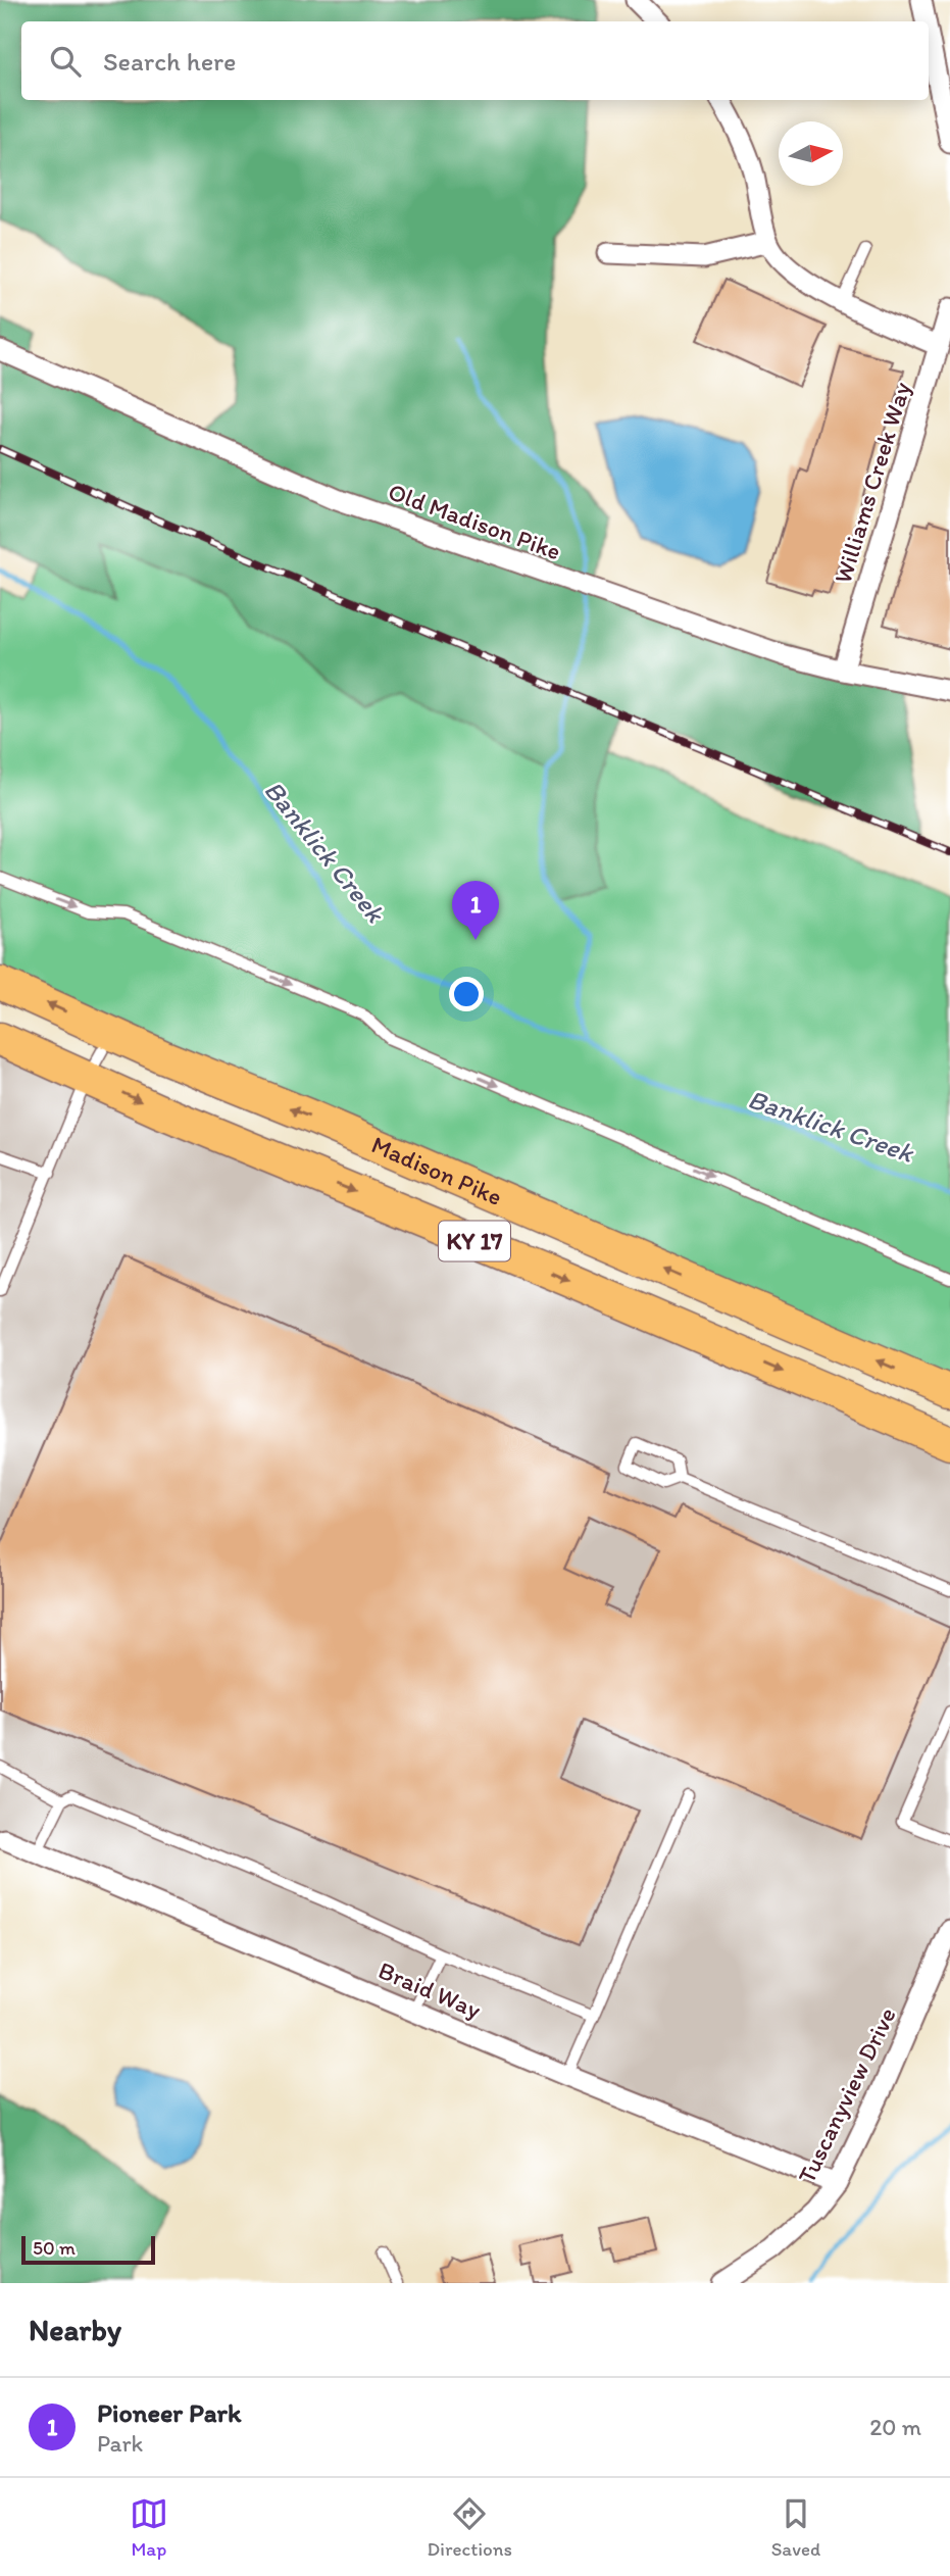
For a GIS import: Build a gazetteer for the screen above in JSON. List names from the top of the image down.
{
  "streets": {
    "main road": ["Madison Pike", "KY 17"],
    "street": [
      "Williams Creek Way",
      "Old Madison Pike",
      "Braid Way",
      "Tuscanyview Drive"
    ]
  },
  "crossings": [
    ["Williams Creek Way", "Old Madison Pike"],
    ["Braid Way", "Tuscanyview Drive"]
  ],
  "water": ["Banklick Creek"],
  "scale_bar": "50 m",
  "north": "right",
  "page": {
    "search": "Search here",
    "pins": "1",
    "scale": "50 m",
    "heading": "Nearby",
    "list": [
      {
        "mark": "1",
        "name": "Pioneer Park",
        "note": "Park",
        "value": "20 m"
      }
    ],
    "nav": ["Map", "Directions", "Saved"]
  }
}
